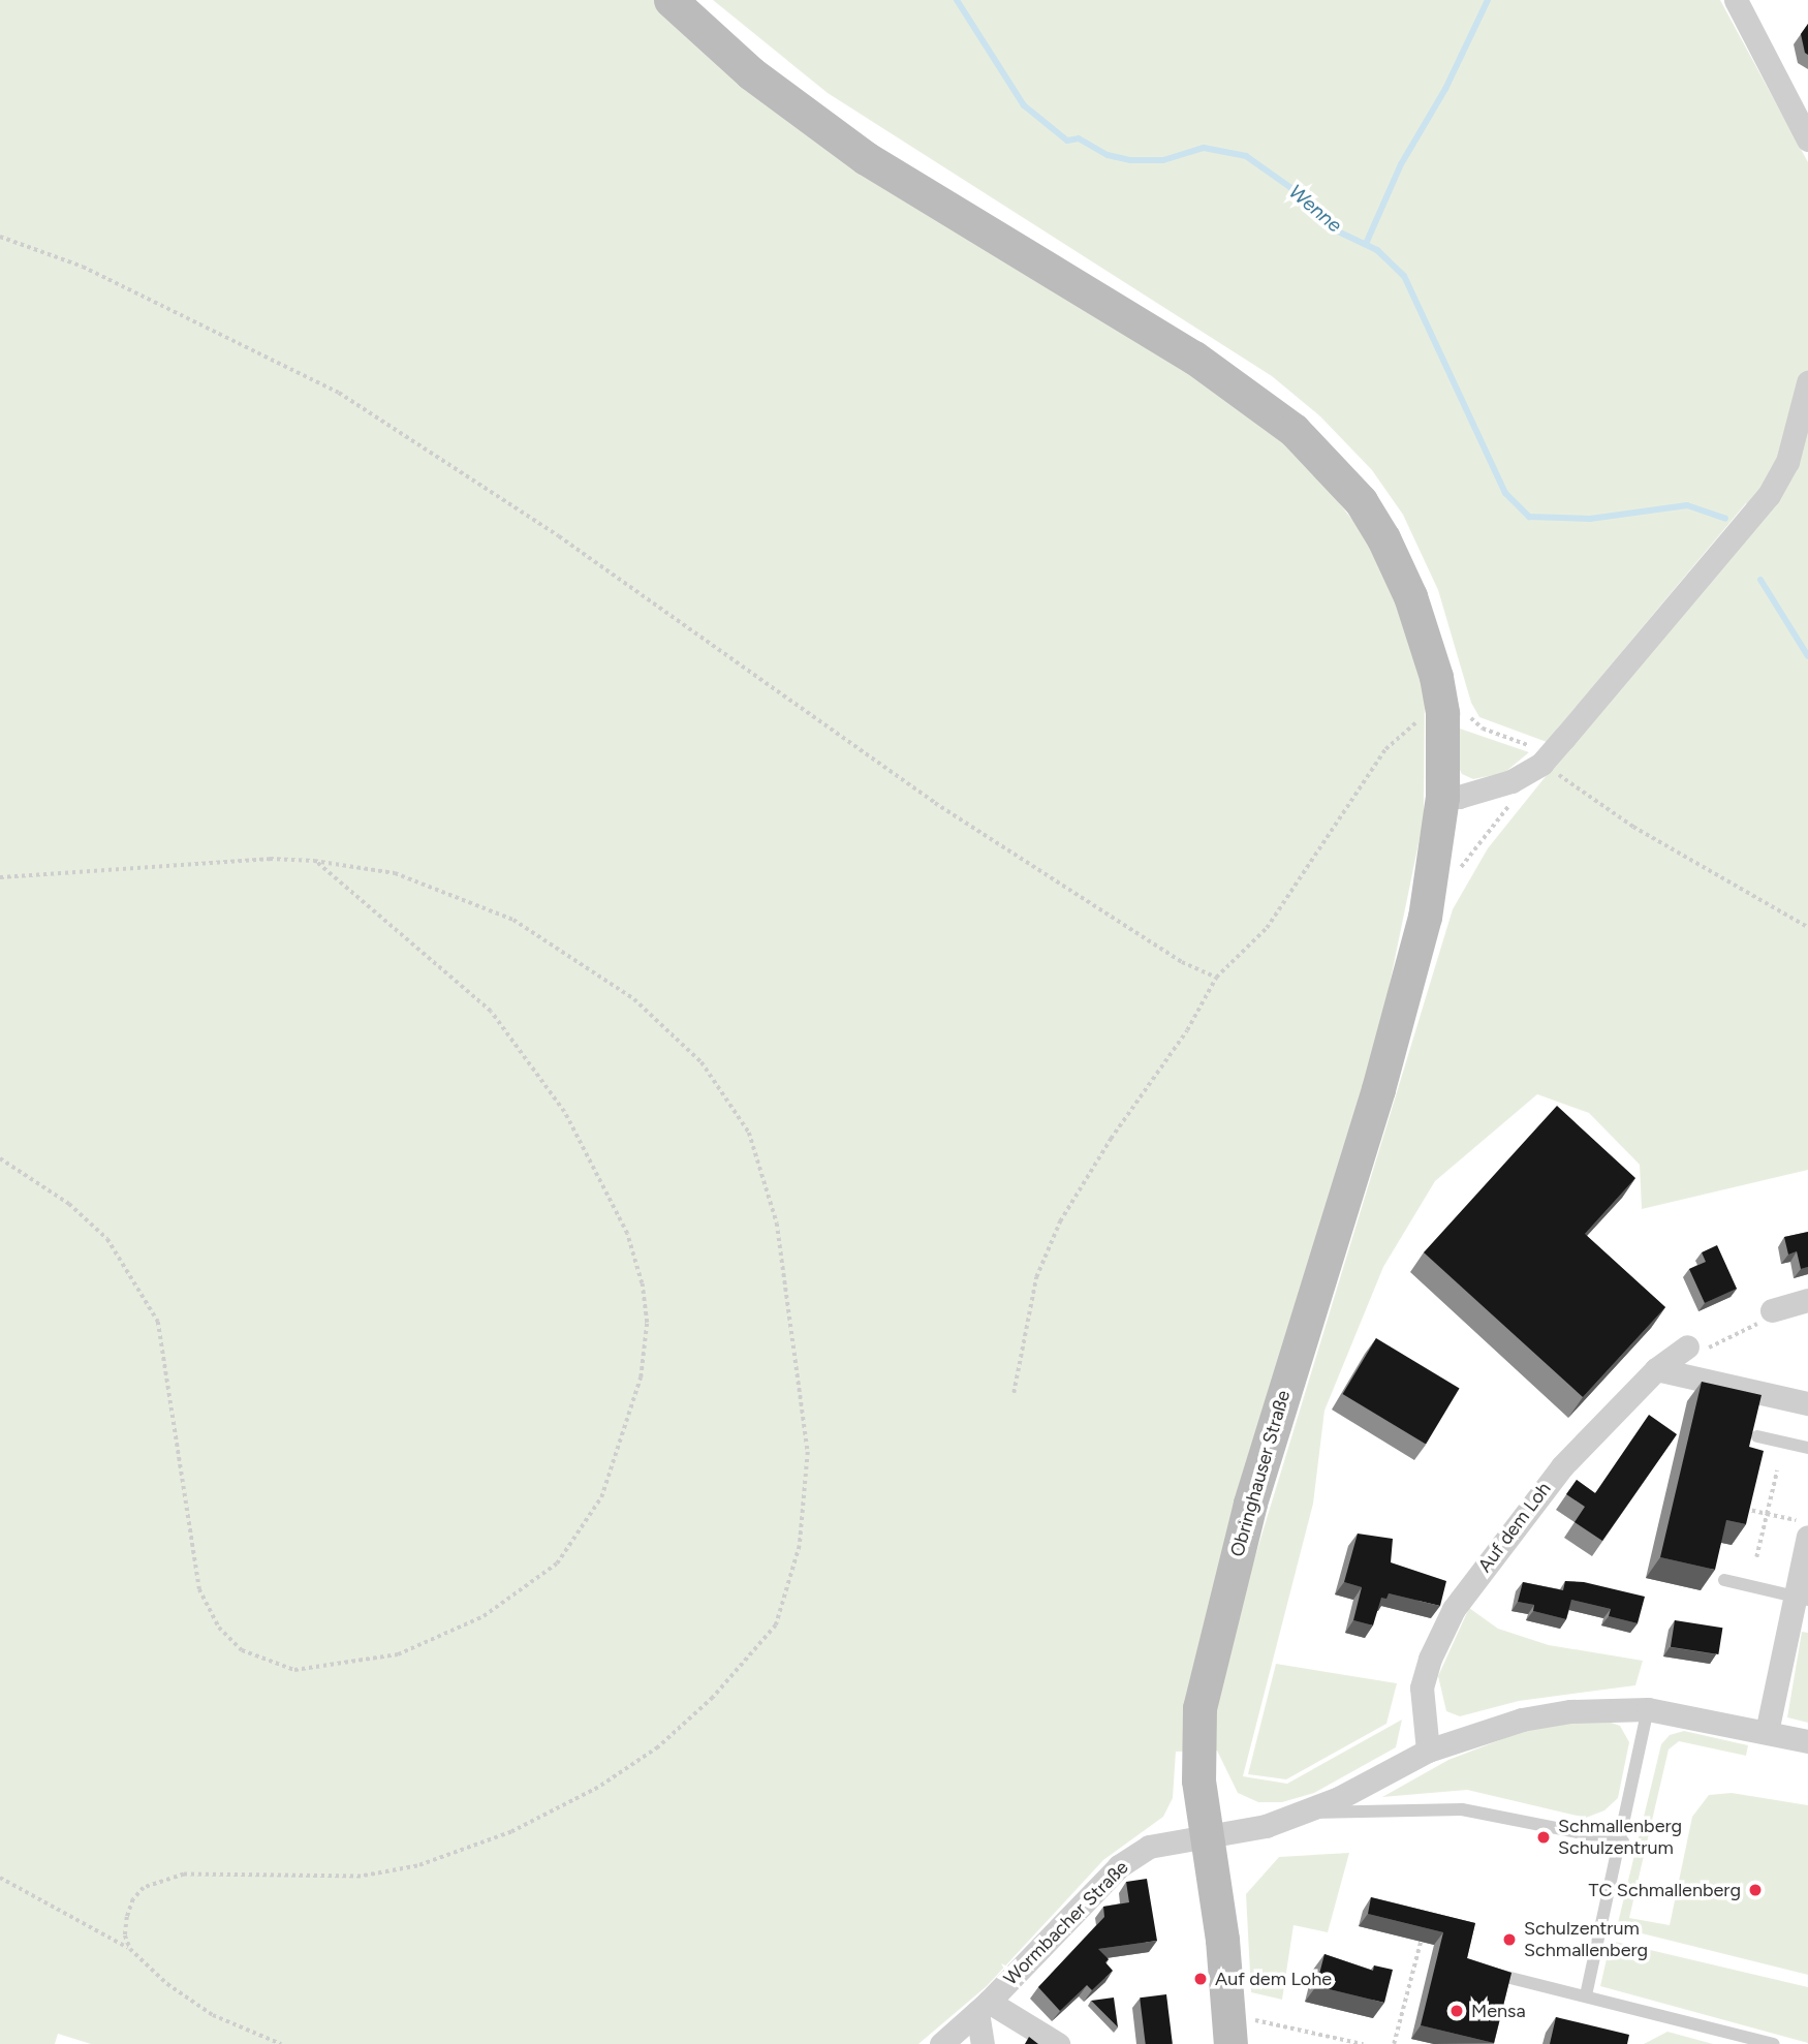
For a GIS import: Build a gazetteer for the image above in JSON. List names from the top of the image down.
{
  "streets": {
    "street": ["Obringhauser Straße", "Auf dem Loh", "Wormbacher Straße"]
  },
  "crossings": [
    ["Obringhauser Straße", "Wormbacher Straße"]
  ],
  "water": ["Wenne"],
  "places": [
    "Schmallenberg Schulzentrum",
    "TC Schmallenberg",
    "Schulzentrum Schmallenberg",
    "Auf dem Lohe",
    "Mensa"
  ]
}
